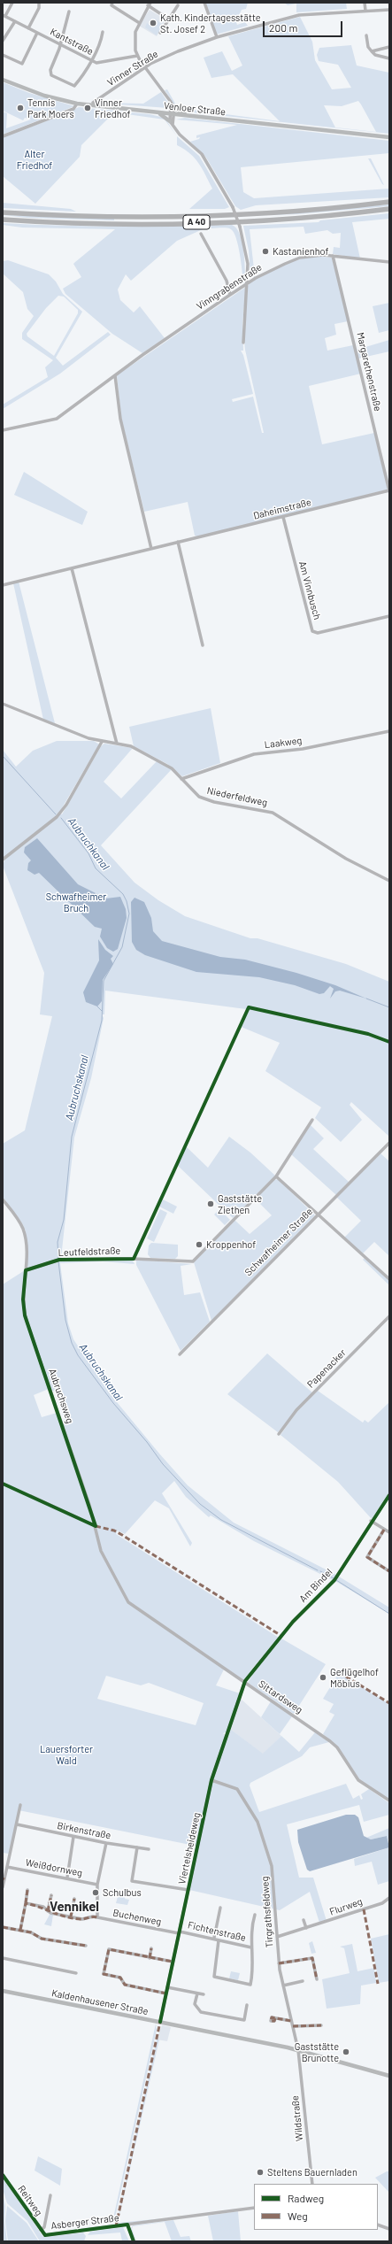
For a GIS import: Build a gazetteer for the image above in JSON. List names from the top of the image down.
{
  "streets": {
    "highway": ["A 40"],
    "main road": ["Venloer Straße", "Kaldenhausener Straße"],
    "street": [
      "Kantstraße",
      "Vinner Straße",
      "Vinngrabenstraße",
      "Margarethenstraße",
      "Daheimstraße",
      "Am Vinnbusch",
      "Laakweg",
      "Niederfeldweg",
      "Schwafheimer Straße",
      "Leutfeldstraße",
      "Papenacker",
      "Aubruchsweg",
      "Am Bindel",
      "Sittardsweg",
      "Birkenstraße",
      "Viertelsheideweg",
      "Weißdornweg",
      "Flurweg",
      "Tirgrathsfeldweg",
      "Buchenweg",
      "Fichtenstraße",
      "Wildstraße",
      "Reitweg",
      "Asberger Straße"
    ]
  },
  "crossings": [
    ["Vinngrabenstraße", "Margarethenstraße"],
    ["Margarethenstraße", "Daheimstraße"],
    ["Daheimstraße", "Am Vinnbusch"],
    ["Laakweg", "Niederfeldweg"],
    ["Leutfeldstraße", "Aubruchsweg"],
    ["Aubruchsweg", "Sittardsweg"],
    ["Am Bindel", "Sittardsweg"],
    ["Am Bindel", "Viertelsheideweg"],
    ["Sittardsweg", "Viertelsheideweg"],
    ["Viertelsheideweg", "Tirgrathsfeldweg"],
    ["Viertelsheideweg", "Buchenweg"],
    ["Viertelsheideweg", "Fichtenstraße"],
    ["Viertelsheideweg", "Kaldenhausener Straße"],
    ["Flurweg", "Tirgrathsfeldweg"],
    ["Tirgrathsfeldweg", "Kaldenhausener Straße"],
    ["Tirgrathsfeldweg", "Wildstraße"],
    ["Buchenweg", "Fichtenstraße"],
    ["Kaldenhausener Straße", "Wildstraße"],
    ["Reitweg", "Asberger Straße"]
  ],
  "districts": ["Vennikel"],
  "water": ["Aubruchkanal", "Aubruchskanal"],
  "parks": ["Alter Friedhof", "Schwafheimer Bruch", "Lauersforter Wald"],
  "places": [
    "Kath. Kindertagesstätte St. Josef 2",
    "Tennis Park Moers",
    "Vinner Friedhof",
    "Kastanienhof",
    "Gaststätte Ziethen",
    "Kroppenhof",
    "Geflügelhof Möbius",
    "Schulbus",
    "Gaststätte Brunotte",
    "Steltens Bauernladen"
  ],
  "legend": ["Radweg", "Weg"],
  "scale_bar": "200 m"
}
